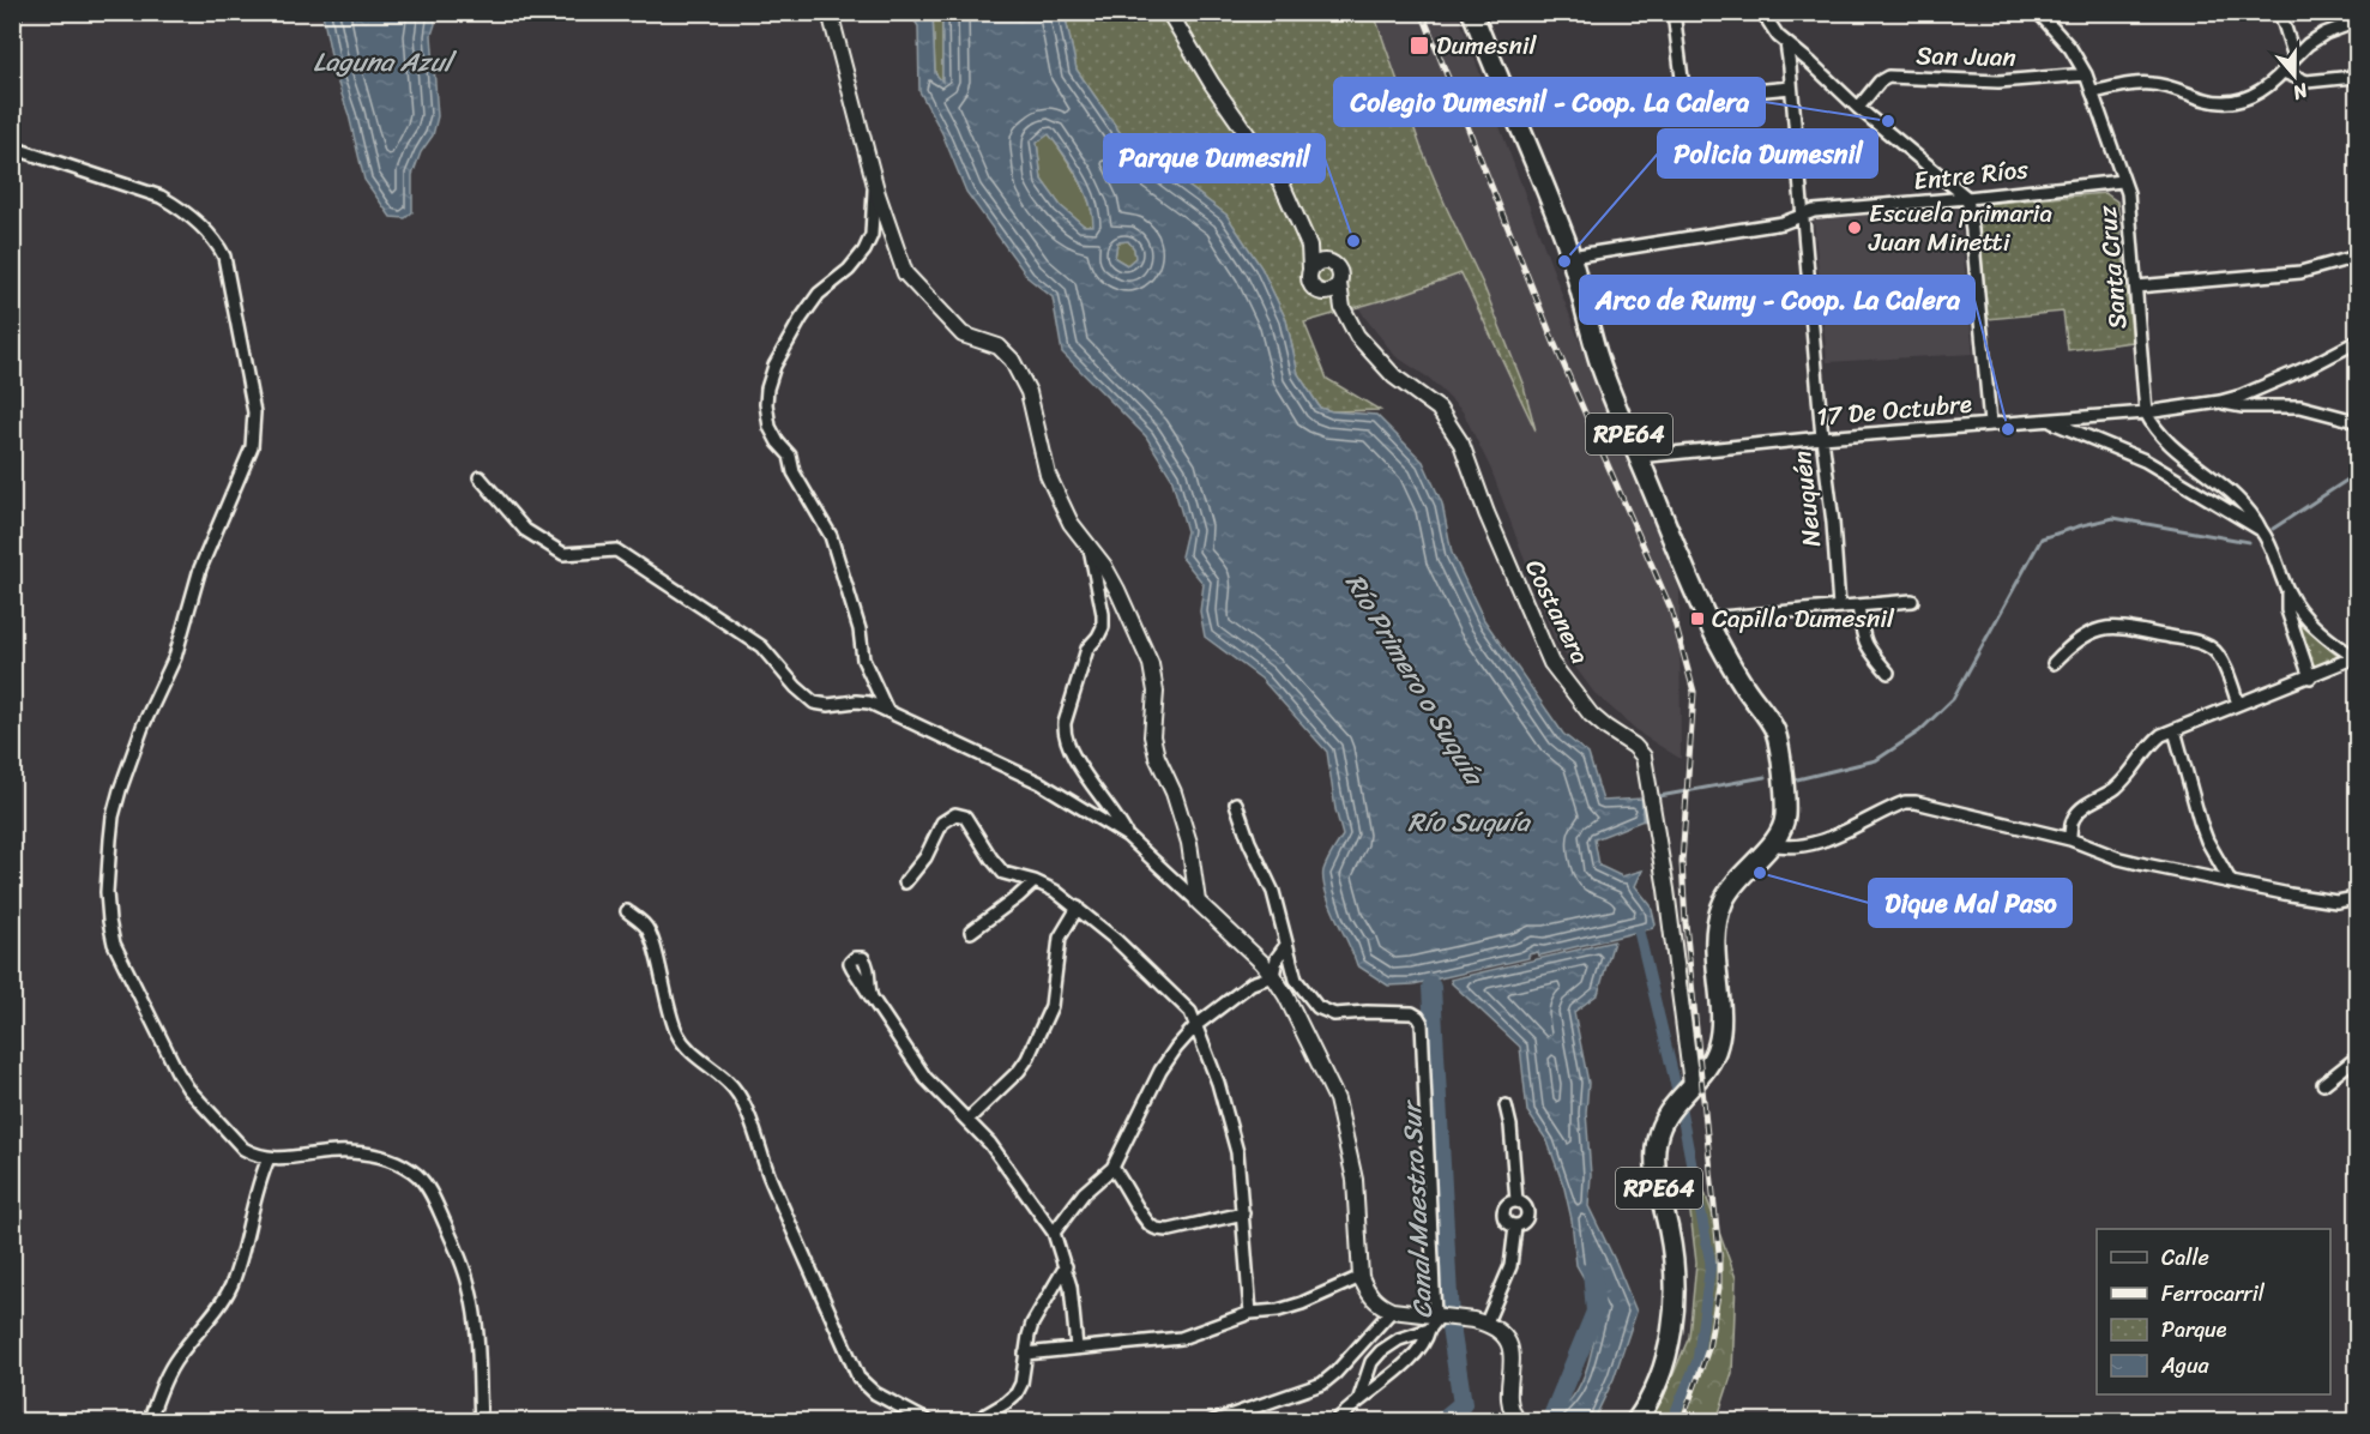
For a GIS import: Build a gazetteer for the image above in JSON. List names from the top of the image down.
{
  "streets": {
    "main road": ["RPE64"],
    "street": [
      "San Juan",
      "Entre Ríos",
      "Santa Cruz",
      "17 De Octubre",
      "Neuquén",
      "Costanera"
    ]
  },
  "crossings": [
    ["San Juan", "Santa Cruz"],
    ["Entre Ríos", "Santa Cruz"],
    ["Entre Ríos", "RPE64"],
    ["Entre Ríos", "Neuquén"],
    ["Santa Cruz", "17 De Octubre"],
    ["17 De Octubre", "RPE64"],
    ["17 De Octubre", "Neuquén"],
    ["RPE64", "Costanera"]
  ],
  "water": [
    "Laguna Azul",
    "Río Primero o Suquía",
    "Río Suquía",
    "Canal Maestro Sur"
  ],
  "places": {
    "transit": ["Dumesnil", "Capilla Dumesnil"],
    "other": [
      "Colegio Dumesnil - Coop. La Calera",
      "Escuela primaria Juan Minetti",
      "Parque Dumesnil",
      "Policia Dumesnil",
      "Arco de Rumy - Coop. La Calera",
      "Dique Mal Paso"
    ]
  },
  "legend": [
    "Calle",
    "Ferrocarril",
    "Parque",
    "Agua"
  ],
  "north": "bottom"
}
